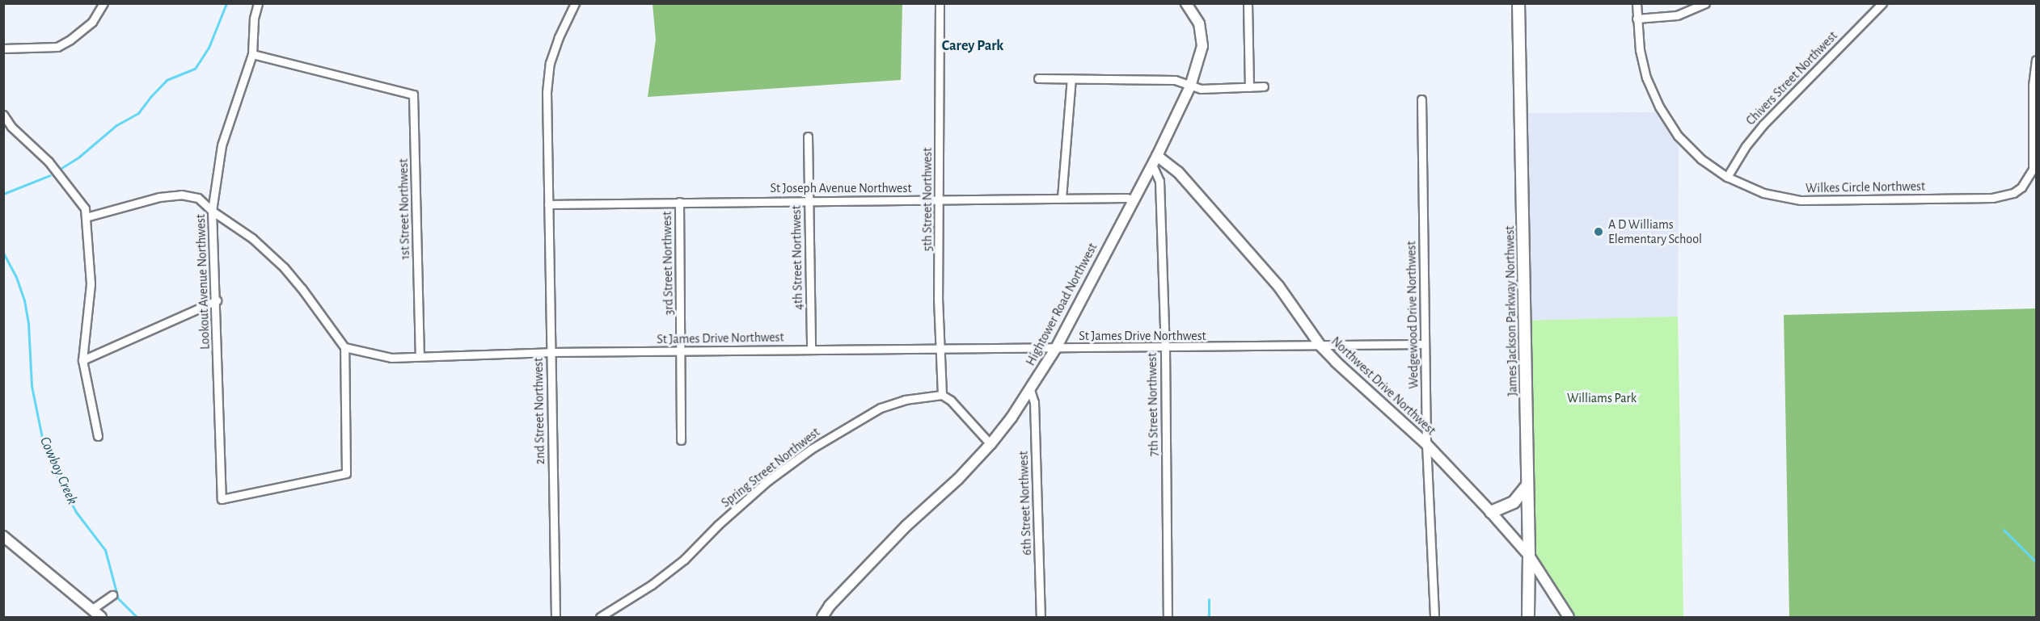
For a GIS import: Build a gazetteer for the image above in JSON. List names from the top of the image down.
{
  "streets": {
    "main road": ["James Jackson Parkway Northwest"],
    "street": [
      "Chivers Street Northwest",
      "Wilkes Circle Northwest",
      "St Joseph Avenue Northwest",
      "5th Street Northwest",
      "1st Street Northwest",
      "4th Street Northwest",
      "3rd Street Northwest",
      "Lookout Avenue Northwest",
      "Hightower Road Northwest",
      "Wedgewood Drive Northwest",
      "St James Drive Northwest",
      "Northwest Drive Northwest",
      "7th Street Northwest",
      "2nd Street Northwest",
      "Spring Street Northwest",
      "6th Street Northwest"
    ]
  },
  "crossings": [
    ["Chivers Street Northwest", "Wilkes Circle Northwest"],
    ["St Joseph Avenue Northwest", "5th Street Northwest"],
    ["St Joseph Avenue Northwest", "4th Street Northwest"],
    ["St Joseph Avenue Northwest", "3rd Street Northwest"],
    ["St Joseph Avenue Northwest", "Hightower Road Northwest"],
    ["St Joseph Avenue Northwest", "2nd Street Northwest"],
    ["5th Street Northwest", "St James Drive Northwest"],
    ["5th Street Northwest", "Spring Street Northwest"],
    ["1st Street Northwest", "Lookout Avenue Northwest"],
    ["1st Street Northwest", "St James Drive Northwest"],
    ["4th Street Northwest", "St James Drive Northwest"],
    ["3rd Street Northwest", "St James Drive Northwest"],
    ["Lookout Avenue Northwest", "St James Drive Northwest"],
    ["Hightower Road Northwest", "St James Drive Northwest"],
    ["Hightower Road Northwest", "Northwest Drive Northwest"],
    ["Hightower Road Northwest", "7th Street Northwest"],
    ["Hightower Road Northwest", "6th Street Northwest"],
    ["James Jackson Parkway Northwest", "Northwest Drive Northwest"],
    ["Wedgewood Drive Northwest", "St James Drive Northwest"],
    ["Wedgewood Drive Northwest", "Northwest Drive Northwest"],
    ["St James Drive Northwest", "Northwest Drive Northwest"],
    ["St James Drive Northwest", "7th Street Northwest"],
    ["St James Drive Northwest", "2nd Street Northwest"]
  ],
  "districts": ["Carey Park"],
  "water": ["Cowboy Creek"],
  "parks": ["Williams Park"],
  "places": ["A D Williams Elementary School"]
}
